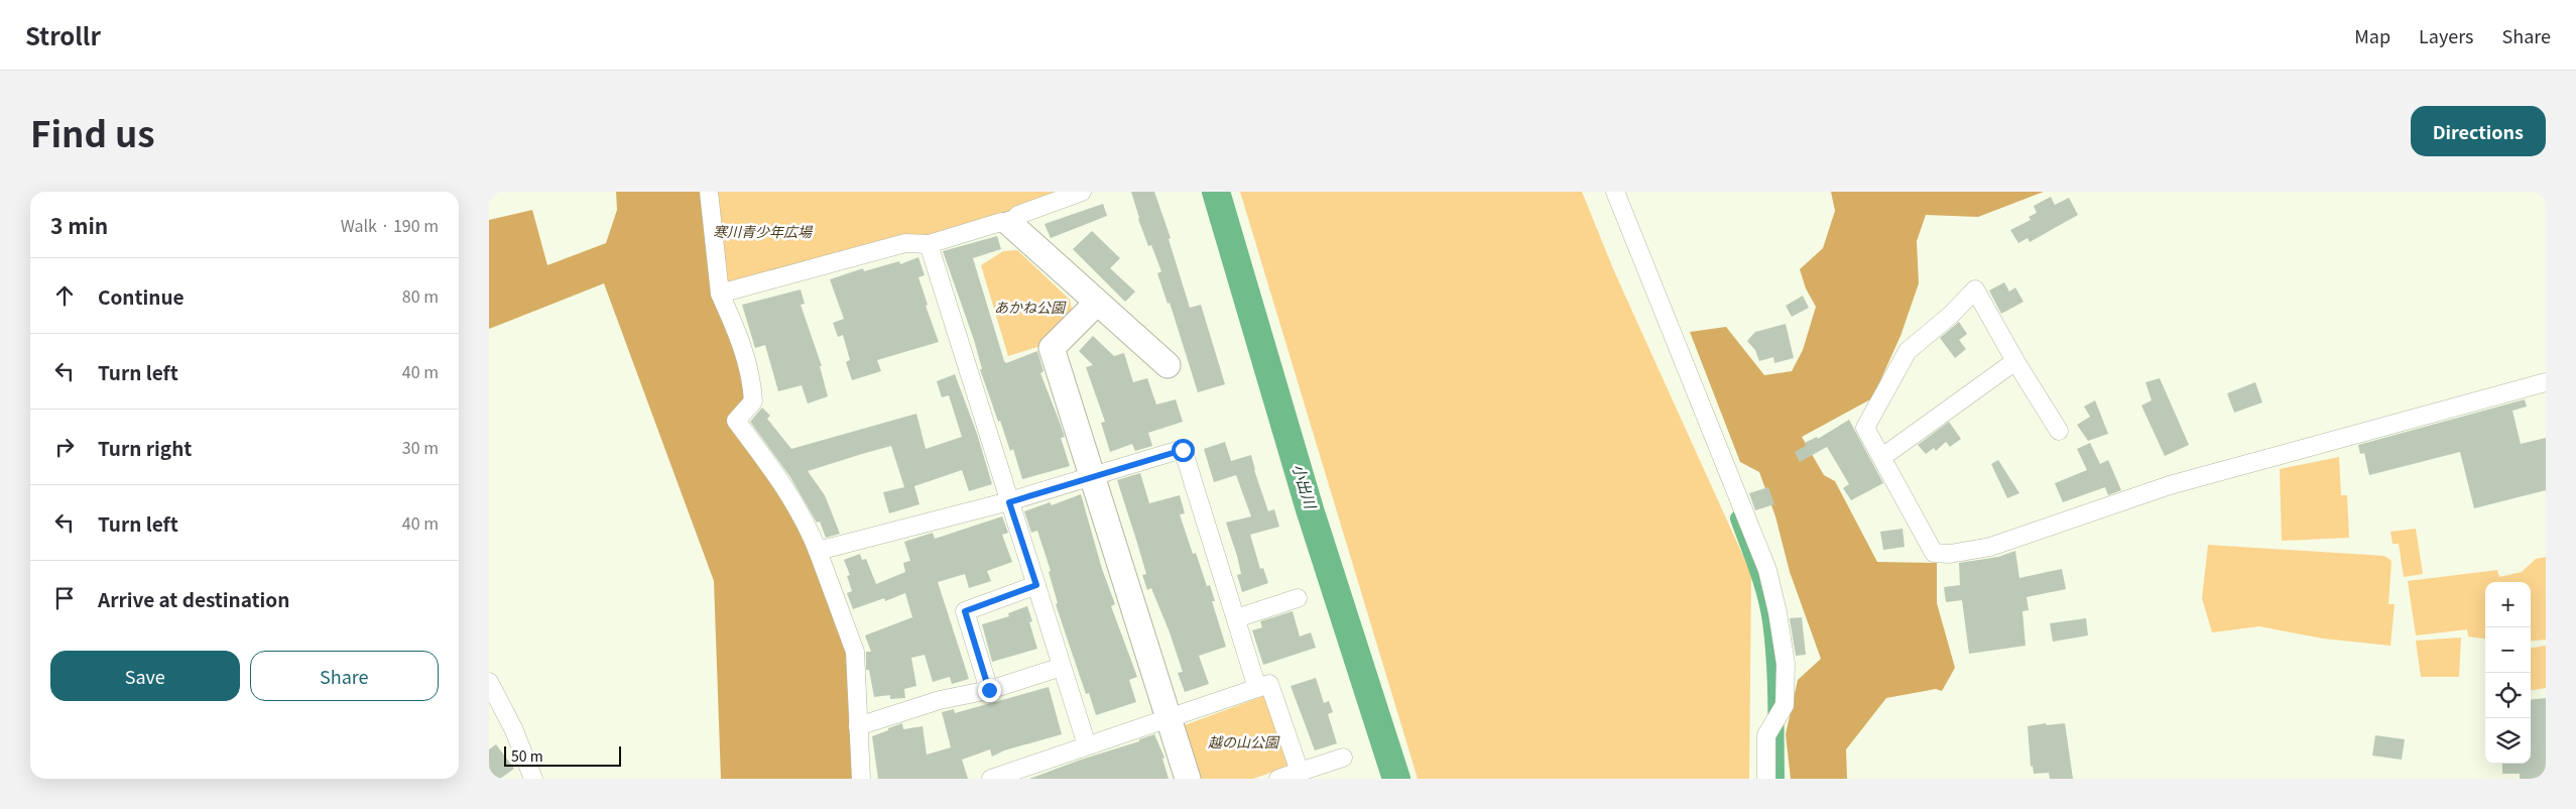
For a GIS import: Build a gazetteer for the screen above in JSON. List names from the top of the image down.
{
  "water": ["小出川"],
  "parks": ["寒川青少年広場", "あかね公園", "越の山公園"],
  "scale_bar": "50 m",
  "page": {
    "header": "Strollr",
    "nav": ["Map", "Layers", "Share"],
    "title": "Find us",
    "buttons": [
      "Directions",
      ["Save", "Share"]
    ],
    "heading": ["3 min", "Walk · 190 m"],
    "list": [
      ["Continue", "80 m"],
      ["Turn left", "40 m"],
      ["Turn right", "30 m"],
      ["Turn left", "40 m"],
      "Arrive at destination"
    ],
    "map_buttons": ["+", "−"],
    "scale": "50 m"
  }
}
